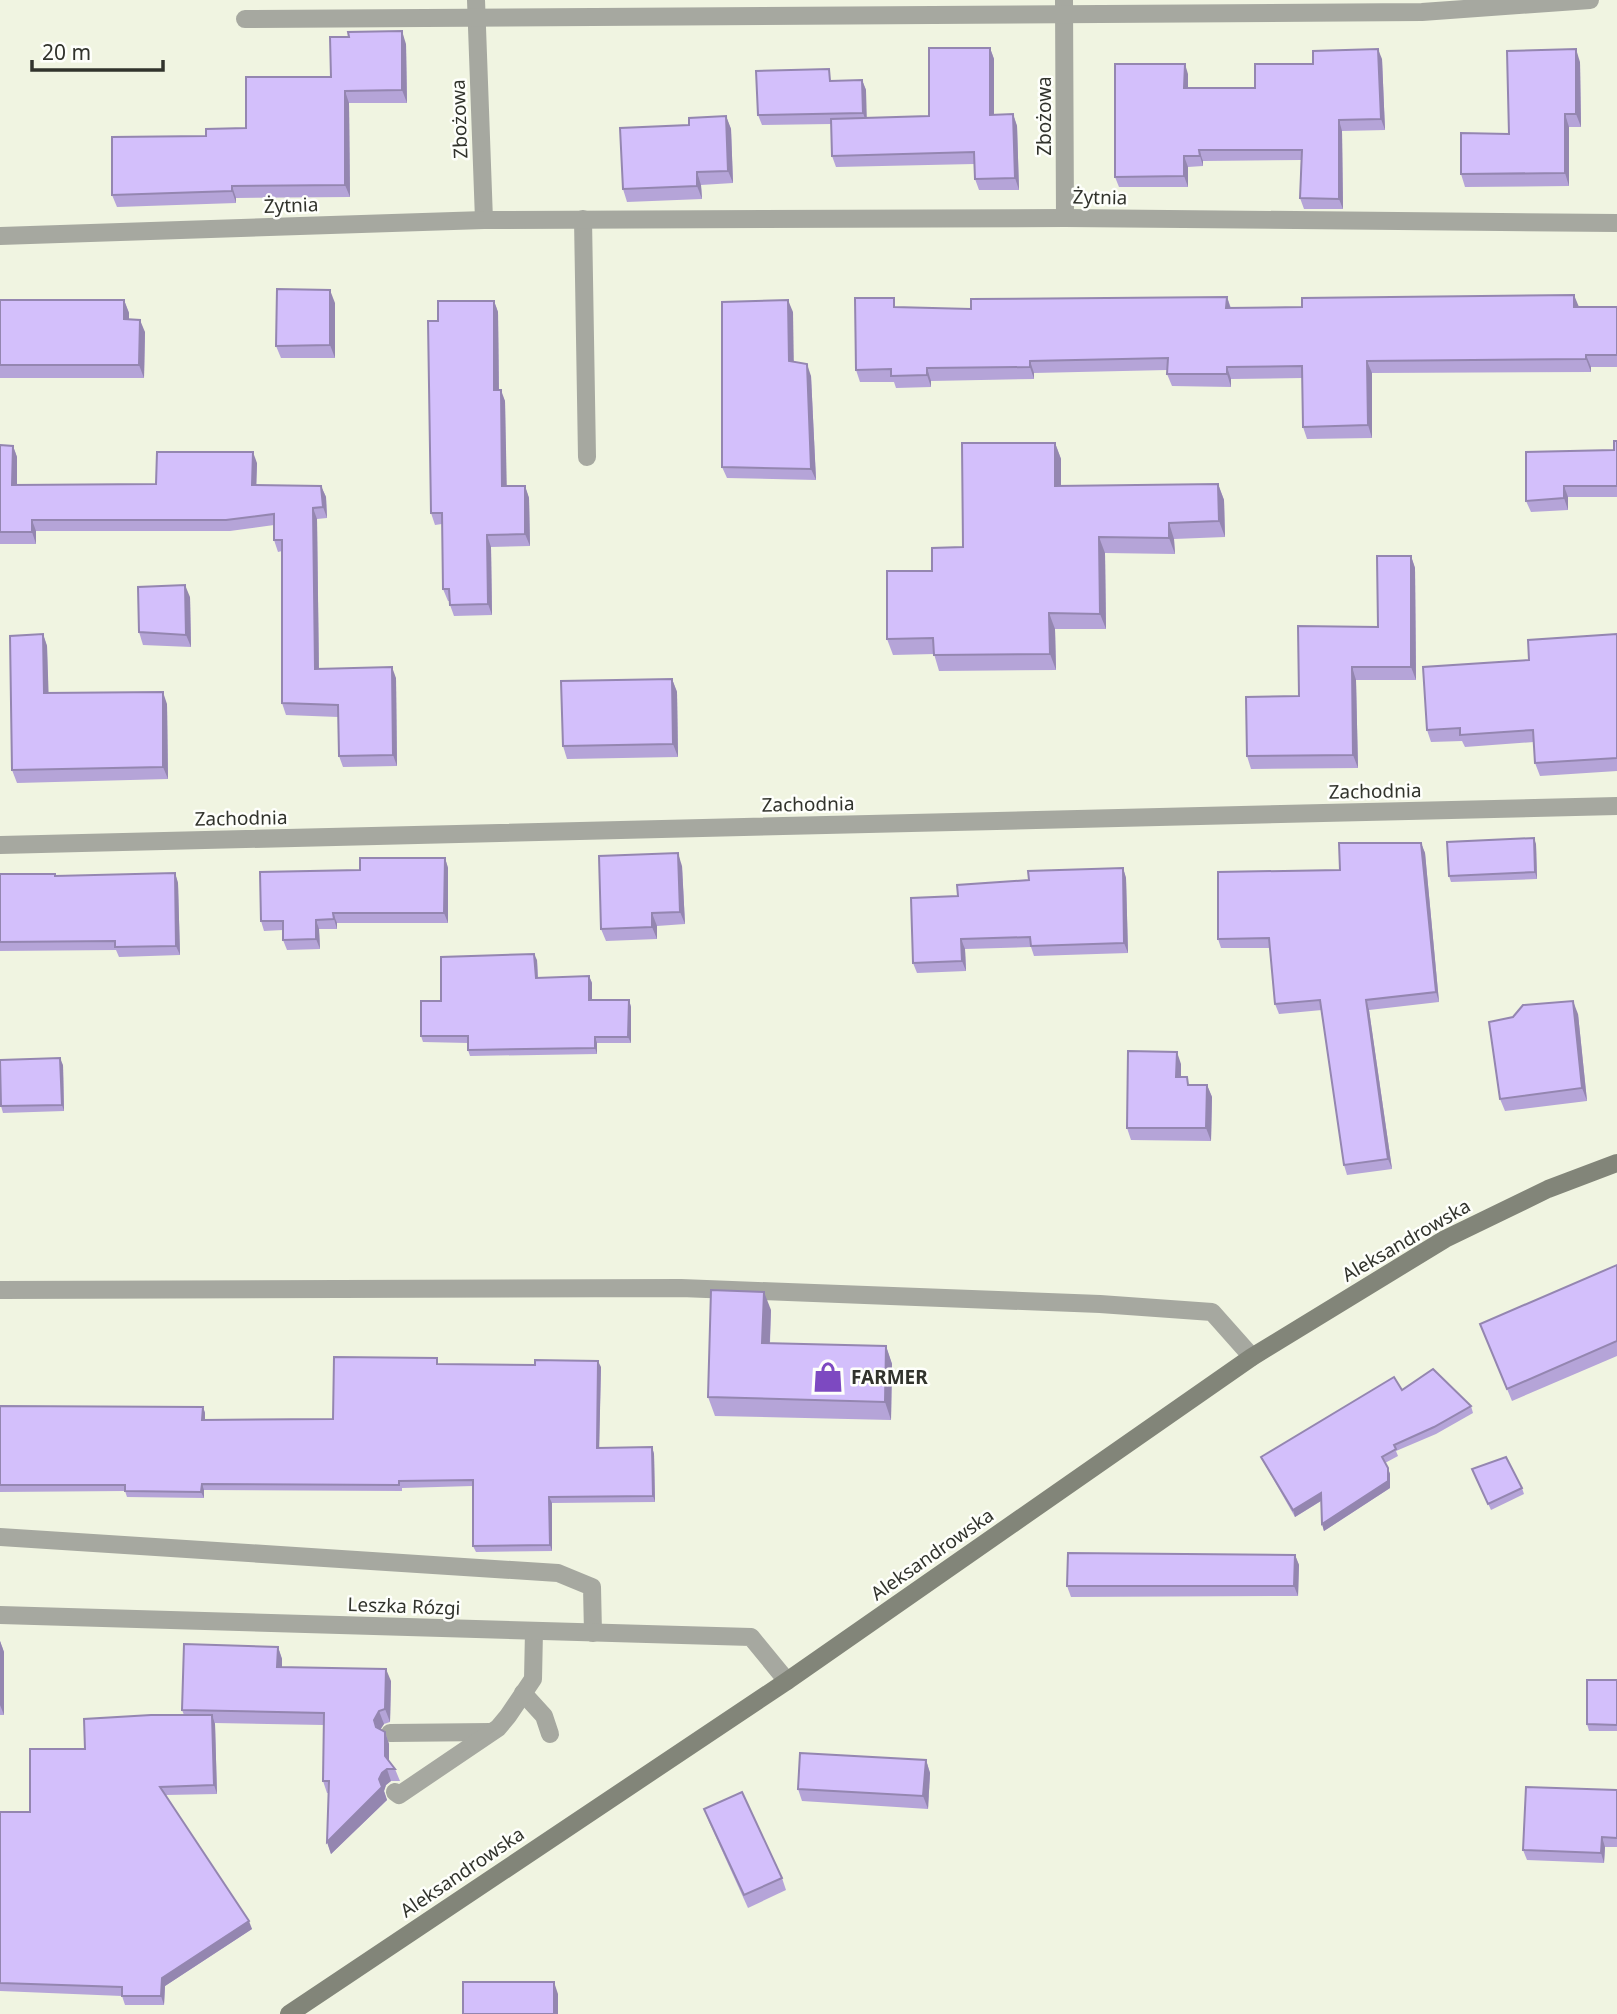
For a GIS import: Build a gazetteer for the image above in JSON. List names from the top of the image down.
{
  "streets": {
    "main road": ["Aleksandrowska"],
    "street": [
      "Zbożowa",
      "Żytnia",
      "Zachodnia",
      "Leszka Rózgi"
    ]
  },
  "crossings": [
    ["Zbożowa", "Żytnia"],
    ["Aleksandrowska", "Leszka Rózgi"]
  ],
  "places": {
    "shop": ["FARMER"]
  },
  "scale_bar": "20 m"
}
